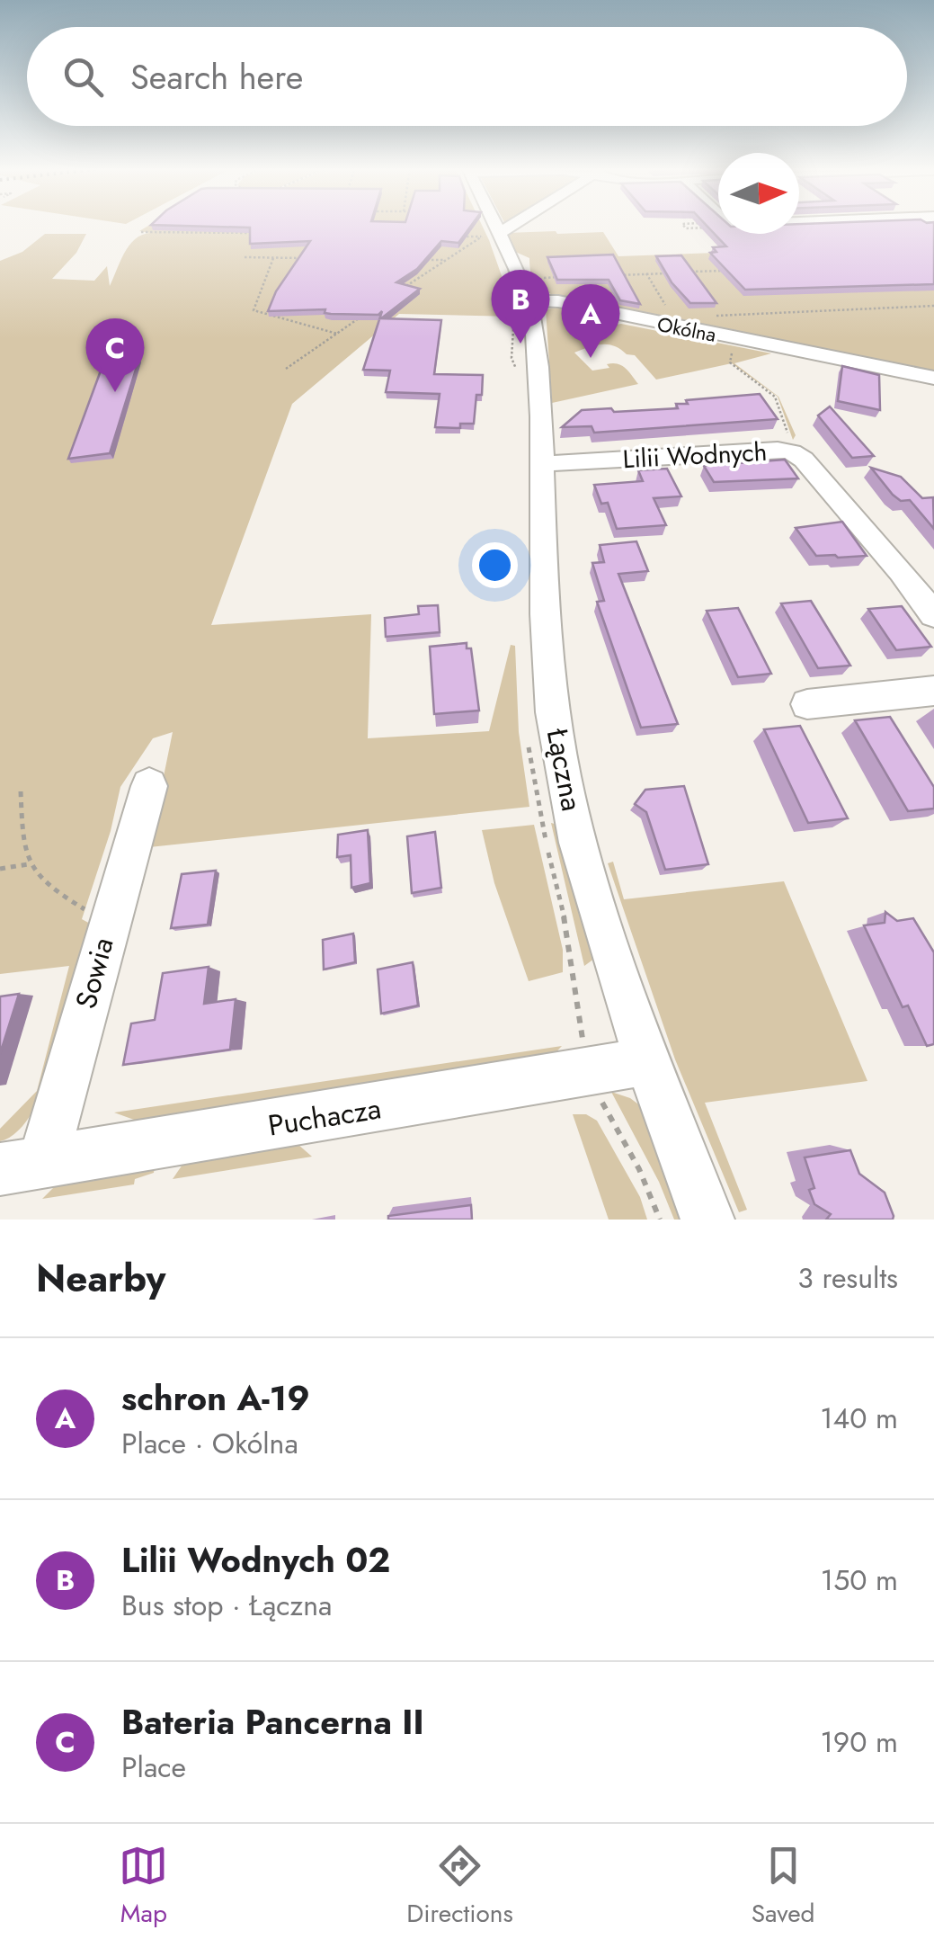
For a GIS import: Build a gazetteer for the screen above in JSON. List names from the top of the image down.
{
  "streets": {
    "street": [
      "Okólna",
      "Lilii Wodnych",
      "Łączna",
      "Sowia",
      "Puchacza"
    ]
  },
  "crossings": [
    ["Okólna", "Łączna"],
    ["Lilii Wodnych", "Łączna"],
    ["Łączna", "Puchacza"],
    ["Sowia", "Puchacza"]
  ],
  "north": "right",
  "page": {
    "search": "Search here",
    "pins": ["B", "A", "C"],
    "heading": ["Nearby", "3 results"],
    "list": [
      {
        "mark": "A",
        "name": "schron A-19",
        "note": "Place · Okólna",
        "value": "140 m"
      },
      {
        "mark": "B",
        "name": "Lilii Wodnych 02",
        "note": "Bus stop · Łączna",
        "value": "150 m"
      },
      {
        "mark": "C",
        "name": "Bateria Pancerna II",
        "note": "Place",
        "value": "190 m"
      }
    ],
    "nav": ["Map", "Directions", "Saved"]
  }
}
